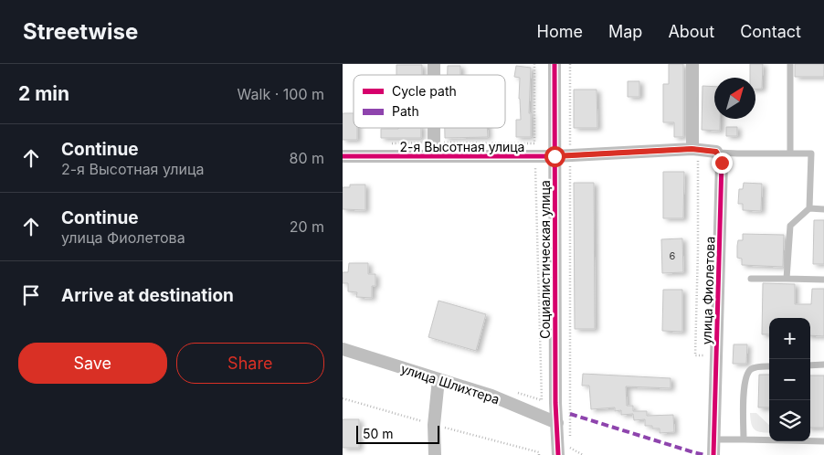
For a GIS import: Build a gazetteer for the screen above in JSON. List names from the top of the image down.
{
  "streets": {
    "street": [
      "2-я Высотная улица",
      "Социалистическая улица",
      "улица Фиолетова",
      "улица Шлихтера"
    ]
  },
  "crossings": [
    ["2-я Высотная улица", "Социалистическая улица"],
    ["Социалистическая улица", "улица Шлихтера"]
  ],
  "house_numbers": ["6"],
  "legend": ["Cycle path", "Path"],
  "scale_bar": "50 m",
  "north": "top right",
  "page": {
    "header": "Streetwise",
    "nav": [
      "Home",
      "Map",
      "About",
      "Contact"
    ],
    "heading": ["2 min", "Walk · 100 m"],
    "list": [
      ["Continue", "2-я Высотная улица", "80 m"],
      ["Continue", "улица Фиолетова", "20 m"],
      "Arrive at destination"
    ],
    "map_buttons": ["+", "−"],
    "buttons": ["Save", "Share"],
    "scale": "50 m"
  }
}
